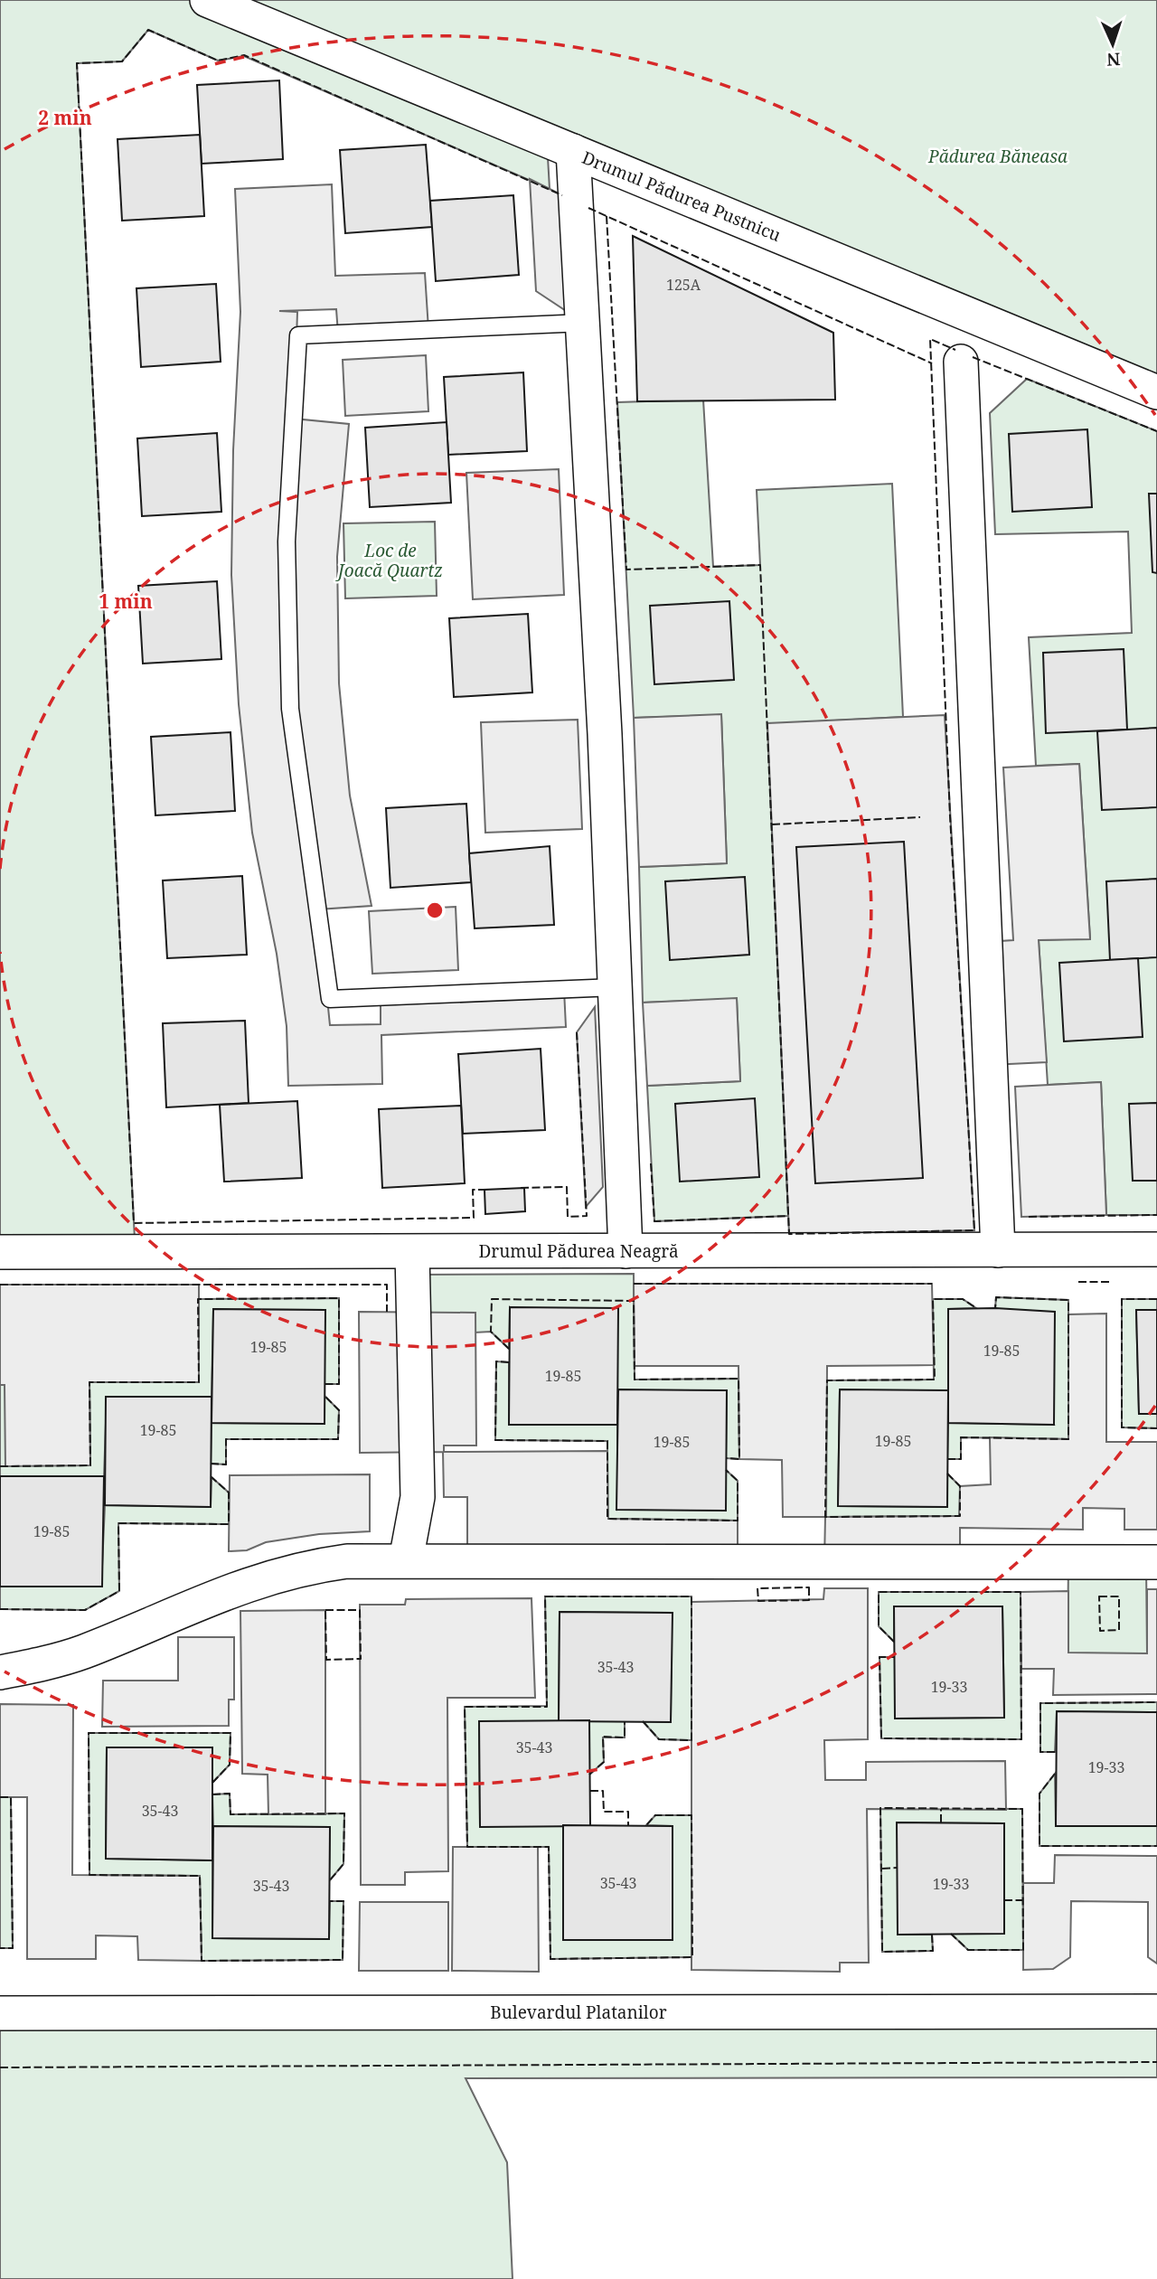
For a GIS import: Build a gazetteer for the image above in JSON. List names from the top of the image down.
{
  "streets": {
    "street": ["Drumul Pădurea Pustnicu", "Drumul Pădurea Neagră", "Bulevardul Platanilor"]
  },
  "parks": ["Pădurea Băneasa", "Loc de Joacă Quartz"],
  "house_numbers": [
    "125A",
    "19-85",
    "19-85",
    "19-85",
    "19-85",
    "19-85",
    "19-85",
    "19-85",
    "35-43",
    "19-33",
    "35-43",
    "19-33",
    "35-43",
    "35-43",
    "19-33",
    "35-43"
  ],
  "north": "bottom",
  "rings": ["2 min", "1 min"]
}
